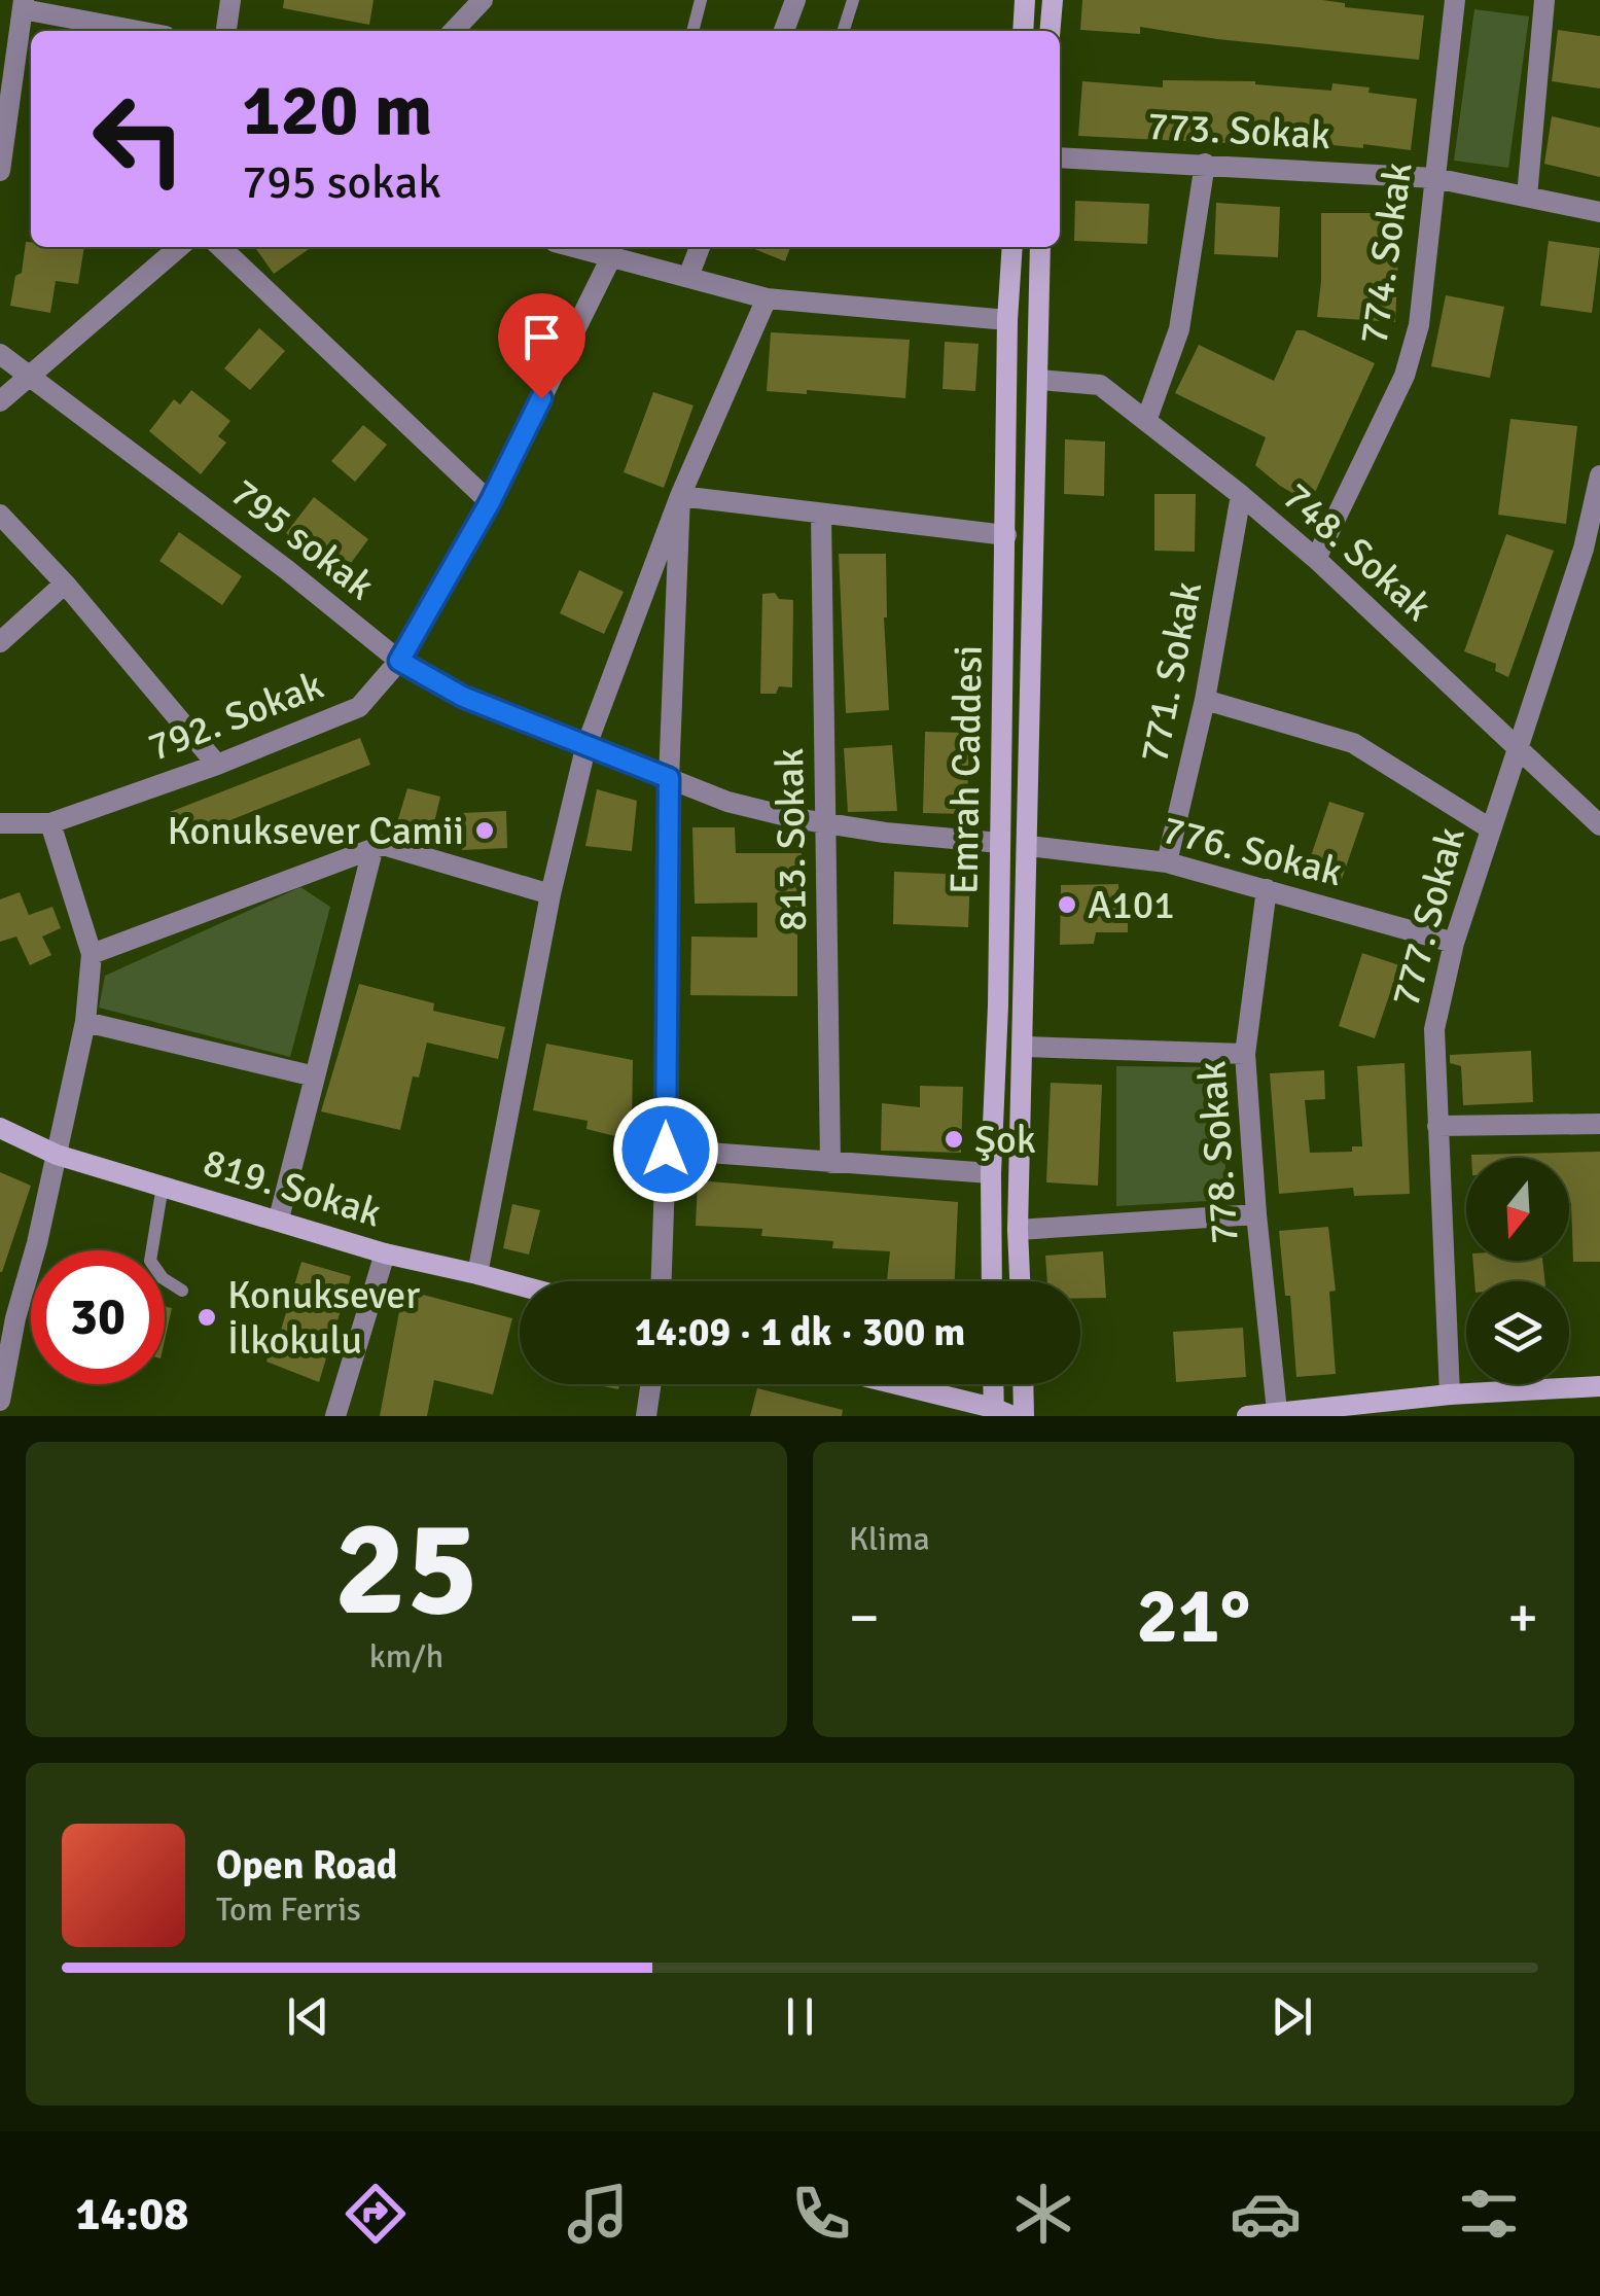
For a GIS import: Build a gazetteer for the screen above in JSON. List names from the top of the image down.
{
  "streets": {
    "street": [
      "773. Sokak",
      "774. Sokak",
      "795 sokak",
      "748. Sokak",
      "771. Sokak",
      "792. Sokak",
      "Emrah Caddesi",
      "813. Sokak",
      "776. Sokak",
      "777. Sokak",
      "778. Sokak",
      "819. Sokak"
    ]
  },
  "crossings": [
    ["773. Sokak", "774. Sokak"],
    ["774. Sokak", "748. Sokak"],
    ["795 sokak", "792. Sokak"],
    ["795 sokak", "Emrah Caddesi"],
    ["795 sokak", "813. Sokak"],
    ["748. Sokak", "771. Sokak"],
    ["748. Sokak", "Emrah Caddesi"],
    ["748. Sokak", "777. Sokak"],
    ["771. Sokak", "776. Sokak"],
    ["Emrah Caddesi", "776. Sokak"],
    ["776. Sokak", "777. Sokak"],
    ["776. Sokak", "778. Sokak"]
  ],
  "places": [
    "Konuksever Camii",
    "A101",
    "Şok",
    "Konuksever İlkokulu"
  ],
  "north": "bottom",
  "page": {
    "turn": ["120 m", "795 sokak"],
    "limit": "30",
    "trip": "14:09 · 1 dk · 300 m",
    "tile": [
      ["25", "km/h"],
      "Klima"
    ],
    "heat": ["−", "21°", "+"],
    "song": ["Open Road", "Tom Ferris"],
    "tabs": "14:08"
  }
}
